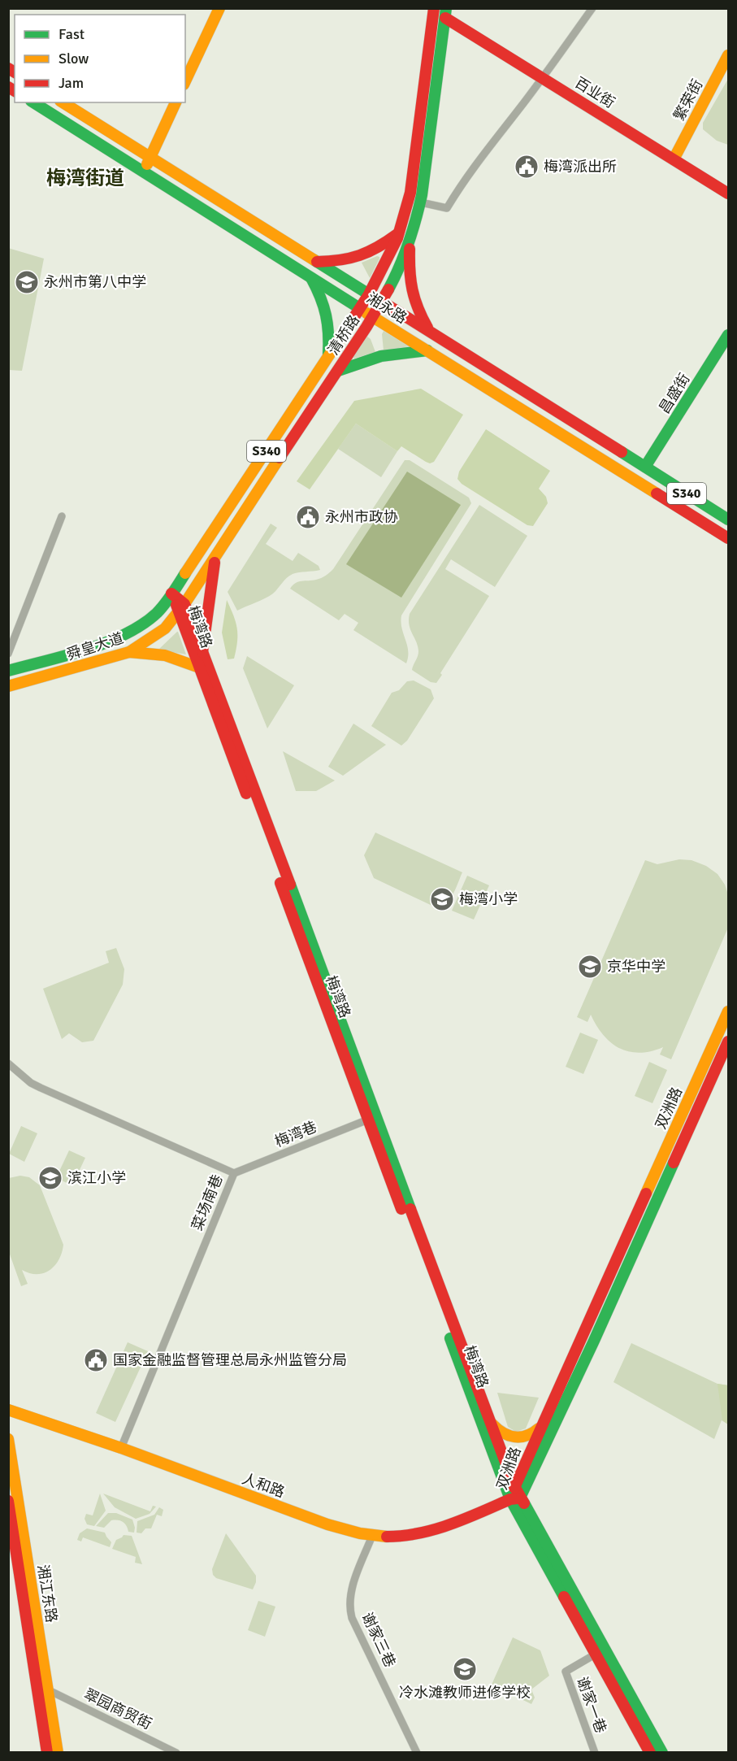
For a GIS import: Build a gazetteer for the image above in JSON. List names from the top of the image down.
{
  "streets": {
    "main road": [
      "百业街",
      "繁荣街",
      "湘永路",
      "清桥路",
      "昌盛街",
      "S340",
      "梅湾路",
      "舜皇大道",
      "双洲路",
      "人和路",
      "湘江东路"
    ],
    "street": [
      "梅湾巷",
      "菜场南巷",
      "谢家三巷",
      "谢家一巷",
      "翠园商贸街"
    ]
  },
  "crossings": [
    ["百业街", "繁荣街"],
    ["百业街", "清桥路"],
    ["湘永路", "清桥路"],
    ["湘永路", "昌盛街"],
    ["清桥路", "梅湾路"],
    ["清桥路", "舜皇大道"],
    ["梅湾路", "舜皇大道"],
    ["梅湾路", "双洲路"],
    ["梅湾路", "梅湾巷"],
    ["梅湾路", "人和路"],
    ["梅湾路", "谢家一巷"],
    ["双洲路", "人和路"],
    ["梅湾巷", "菜场南巷"],
    ["菜场南巷", "人和路"],
    ["人和路", "谢家三巷"],
    ["湘江东路", "翠园商贸街"]
  ],
  "districts": ["梅湾街道"],
  "places": {
    "public building": ["梅湾派出所", "永州市政协", "国家金融监督管理总局永州监管分局"],
    "school or university": [
      "永州市第八中学",
      "梅湾小学",
      "京华中学",
      "滨江小学",
      "冷水滩教师进修学校"
    ]
  },
  "legend": ["Fast", "Slow", "Jam"]
}
